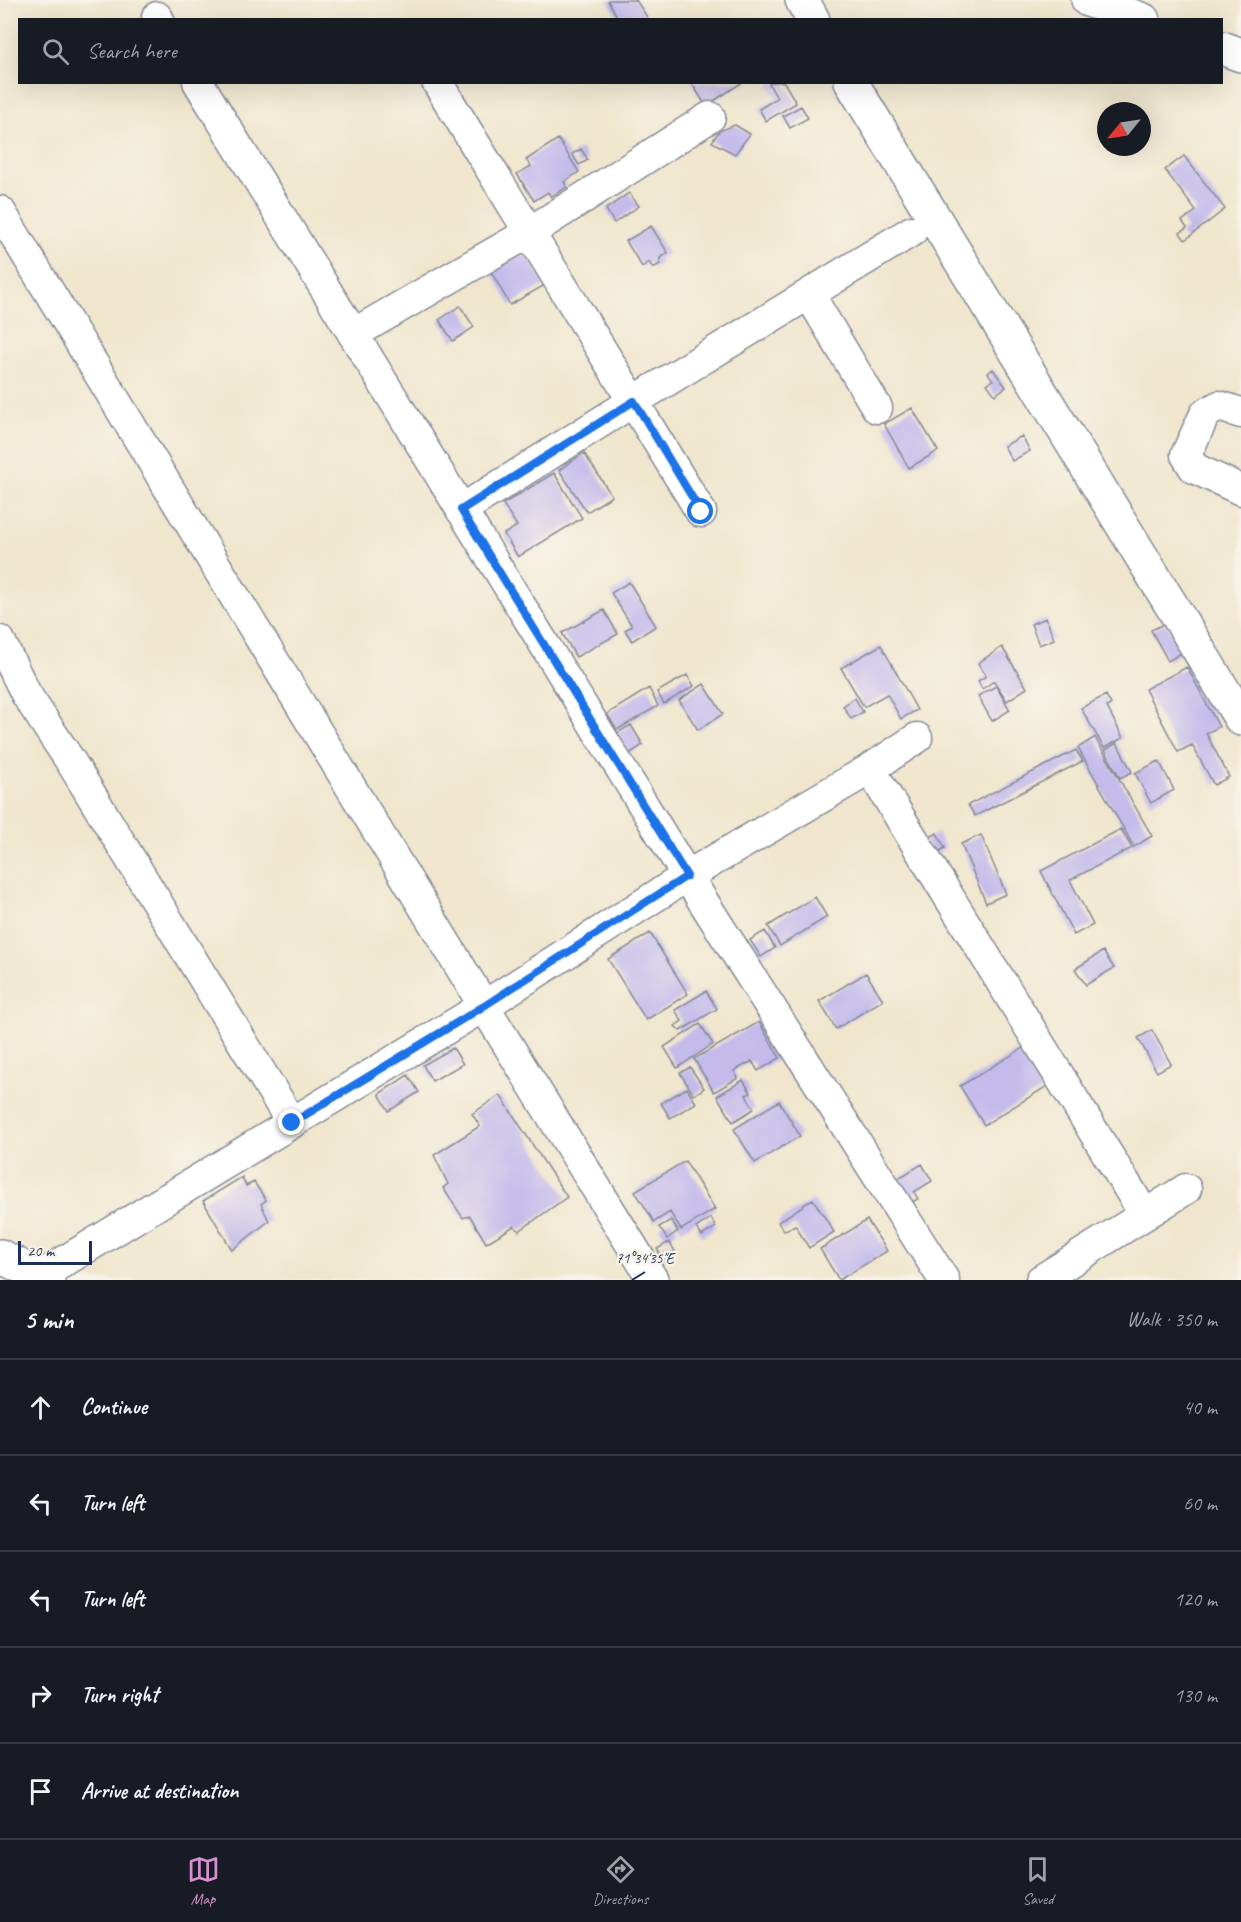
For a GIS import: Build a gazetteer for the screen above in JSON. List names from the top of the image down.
{
  "scale_bar": "20 m",
  "north": "bottom left",
  "page": {
    "search": "Search here",
    "scale": "20 m",
    "heading": ["5 min", "Walk · 350 m"],
    "list": [
      ["Continue", "40 m"],
      ["Turn left", "60 m"],
      ["Turn left", "120 m"],
      ["Turn right", "130 m"],
      "Arrive at destination"
    ],
    "nav": ["Map", "Directions", "Saved"]
  },
  "coordinates": ["71°34'35\"E"]
}
